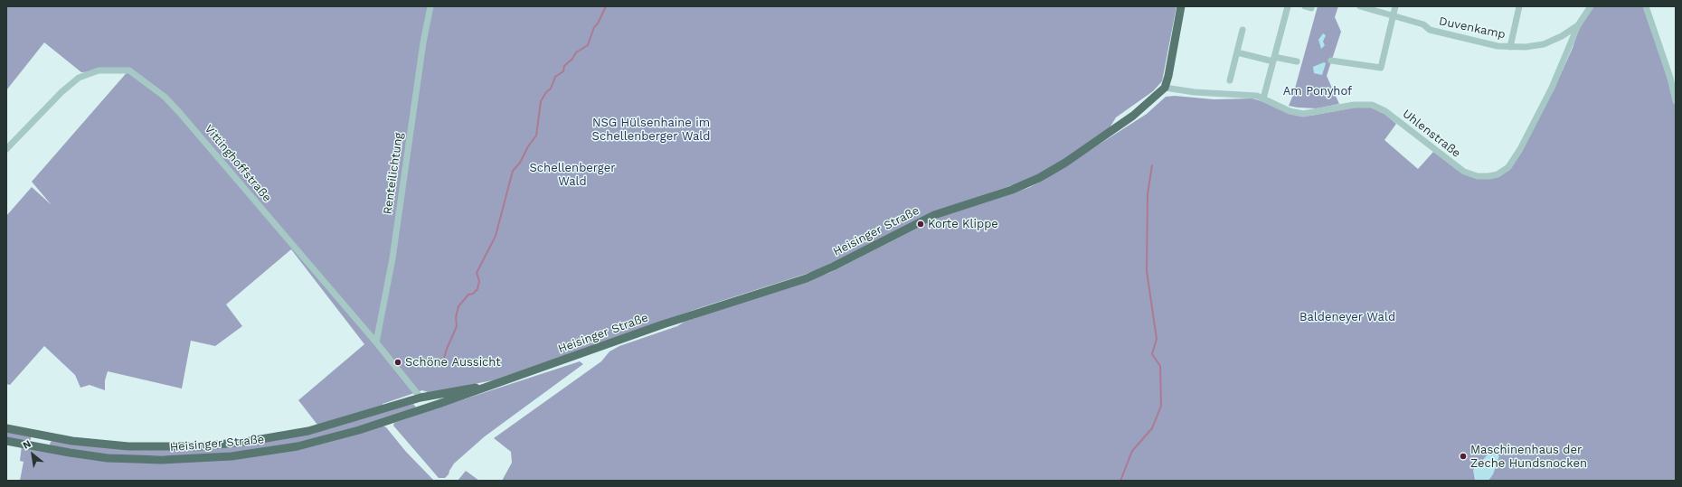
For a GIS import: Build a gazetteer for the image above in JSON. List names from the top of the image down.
{
  "streets": {
    "main road": ["Heisinger Straße"],
    "street": [
      "Duvenkamp",
      "Uhlenstraße",
      "Vittinghoffstraße",
      "Renteilichtung"
    ]
  },
  "crossings": [
    ["Duvenkamp", "Uhlenstraße"],
    ["Uhlenstraße", "Heisinger Straße"],
    ["Vittinghoffstraße", "Renteilichtung"],
    ["Vittinghoffstraße", "Heisinger Straße"]
  ],
  "parks": [
    "Am Ponyhof",
    "NSG Hülsenhaine im Schellenberger Wald",
    "Schellenberger Wald",
    "Baldeneyer Wald"
  ],
  "places": ["Korte Klippe", "Schöne Aussicht", "Maschinenhaus der Zeche Hundsnocken"],
  "north": "top left"
}
